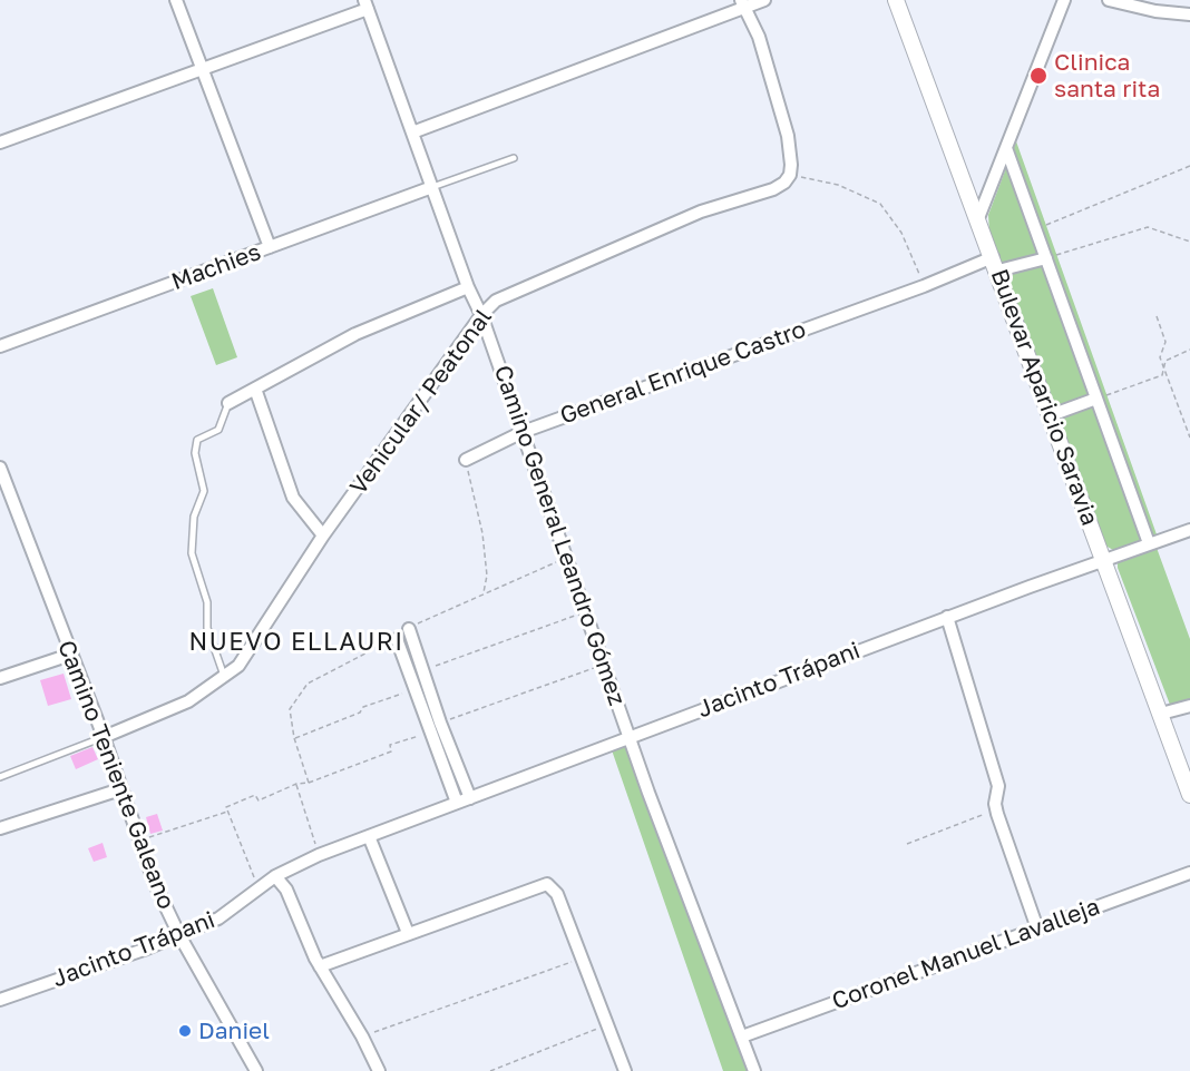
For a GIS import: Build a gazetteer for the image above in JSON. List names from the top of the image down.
{
  "streets": {
    "street": [
      "Machies",
      "General Enrique Castro",
      "Bulevar Aparicio Saravia",
      "Vehicular/ Peatonal",
      "Camino General Leandro Gómez",
      "Jacinto Trápani",
      "Camino Teniente Galeano",
      "Coronel Manuel Lavalleja"
    ]
  },
  "crossings": [
    ["Machies", "Camino General Leandro Gómez"],
    ["General Enrique Castro", "Bulevar Aparicio Saravia"],
    ["General Enrique Castro", "Camino General Leandro Gómez"],
    ["Bulevar Aparicio Saravia", "Jacinto Trápani"],
    ["Vehicular/ Peatonal", "Camino General Leandro Gómez"],
    ["Vehicular/ Peatonal", "Camino Teniente Galeano"],
    ["Camino General Leandro Gómez", "Jacinto Trápani"],
    ["Camino General Leandro Gómez", "Coronel Manuel Lavalleja"],
    ["Jacinto Trápani", "Camino Teniente Galeano"]
  ],
  "districts": ["NUEVO ELLAURI"],
  "places": ["Clinica santa rita", "Daniel"]
}
